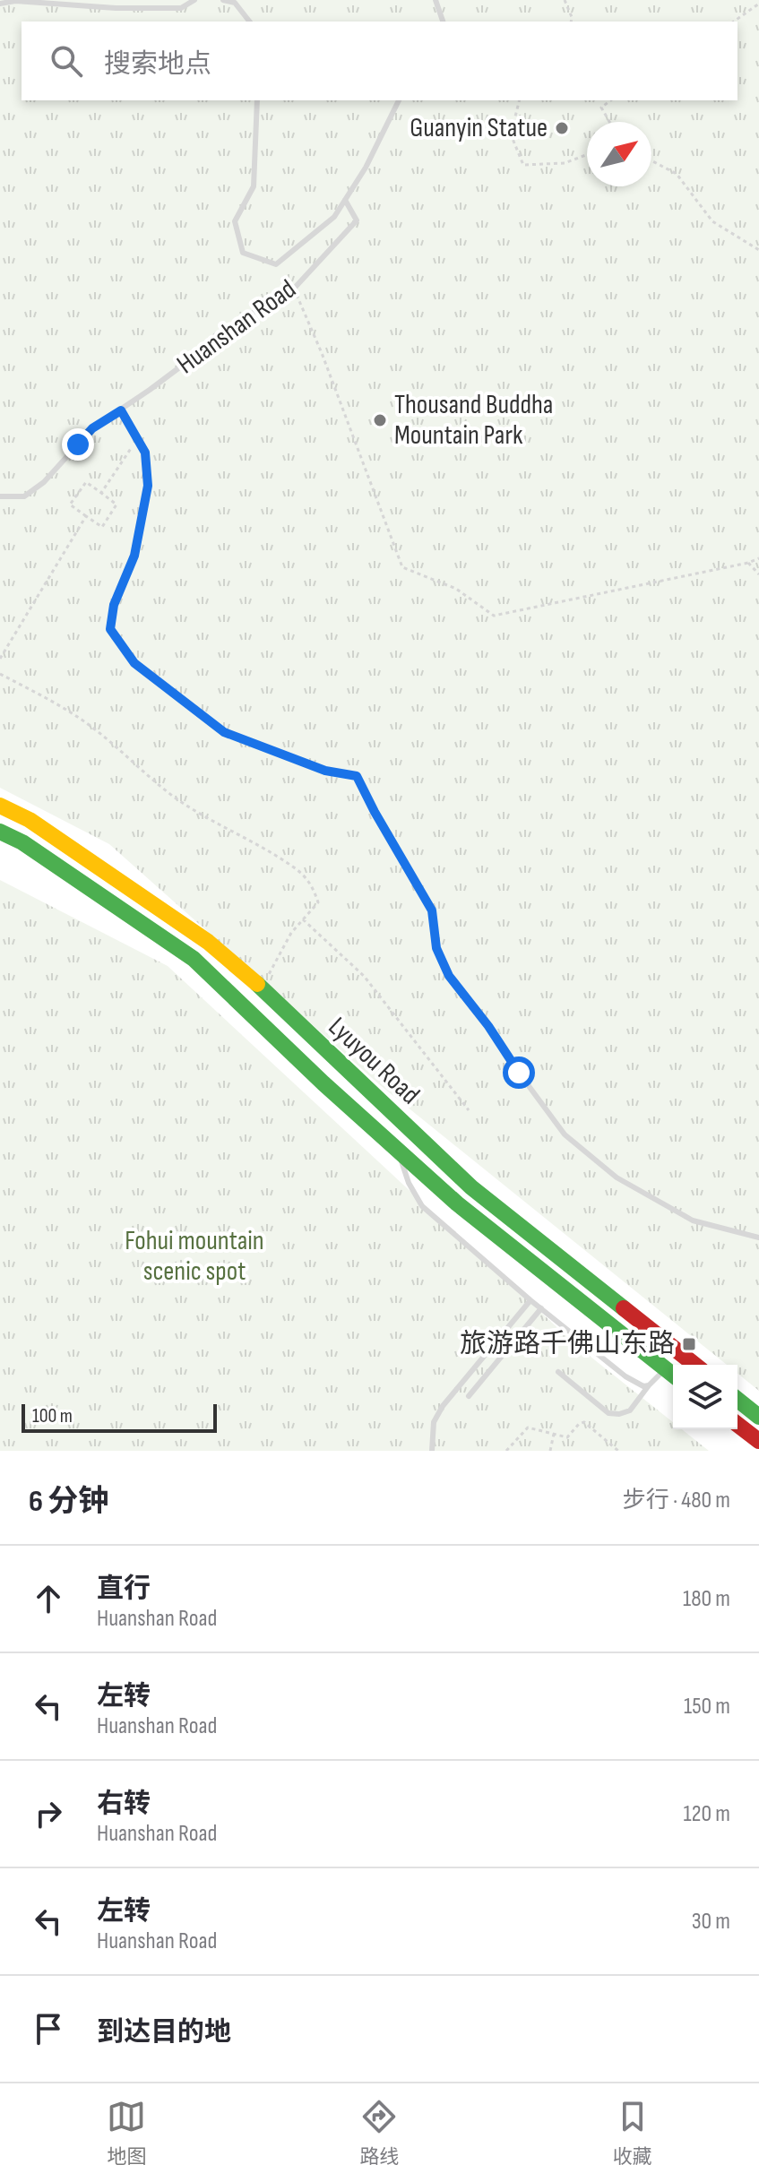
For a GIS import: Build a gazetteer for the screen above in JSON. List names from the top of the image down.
{
  "streets": {
    "main road": ["Lyuyou Road"],
    "lane": ["Huanshan Road"]
  },
  "parks": ["Fohui mountain scenic spot"],
  "places": {
    "other": ["Guanyin Statue", "Thousand Buddha Mountain Park"],
    "transit": ["旅游路千佛山东路"]
  },
  "scale_bar": "100 m",
  "north": "top right",
  "page": {
    "search": "搜索地点",
    "scale": "100 m",
    "heading": ["6 分钟", "步行 · 480 m"],
    "list": [
      ["直行", "Huanshan Road", "180 m"],
      ["左转", "Huanshan Road", "150 m"],
      ["右转", "Huanshan Road", "120 m"],
      ["左转", "Huanshan Road", "30 m"],
      "到达目的地"
    ],
    "nav": ["地图", "路线", "收藏"]
  }
}
